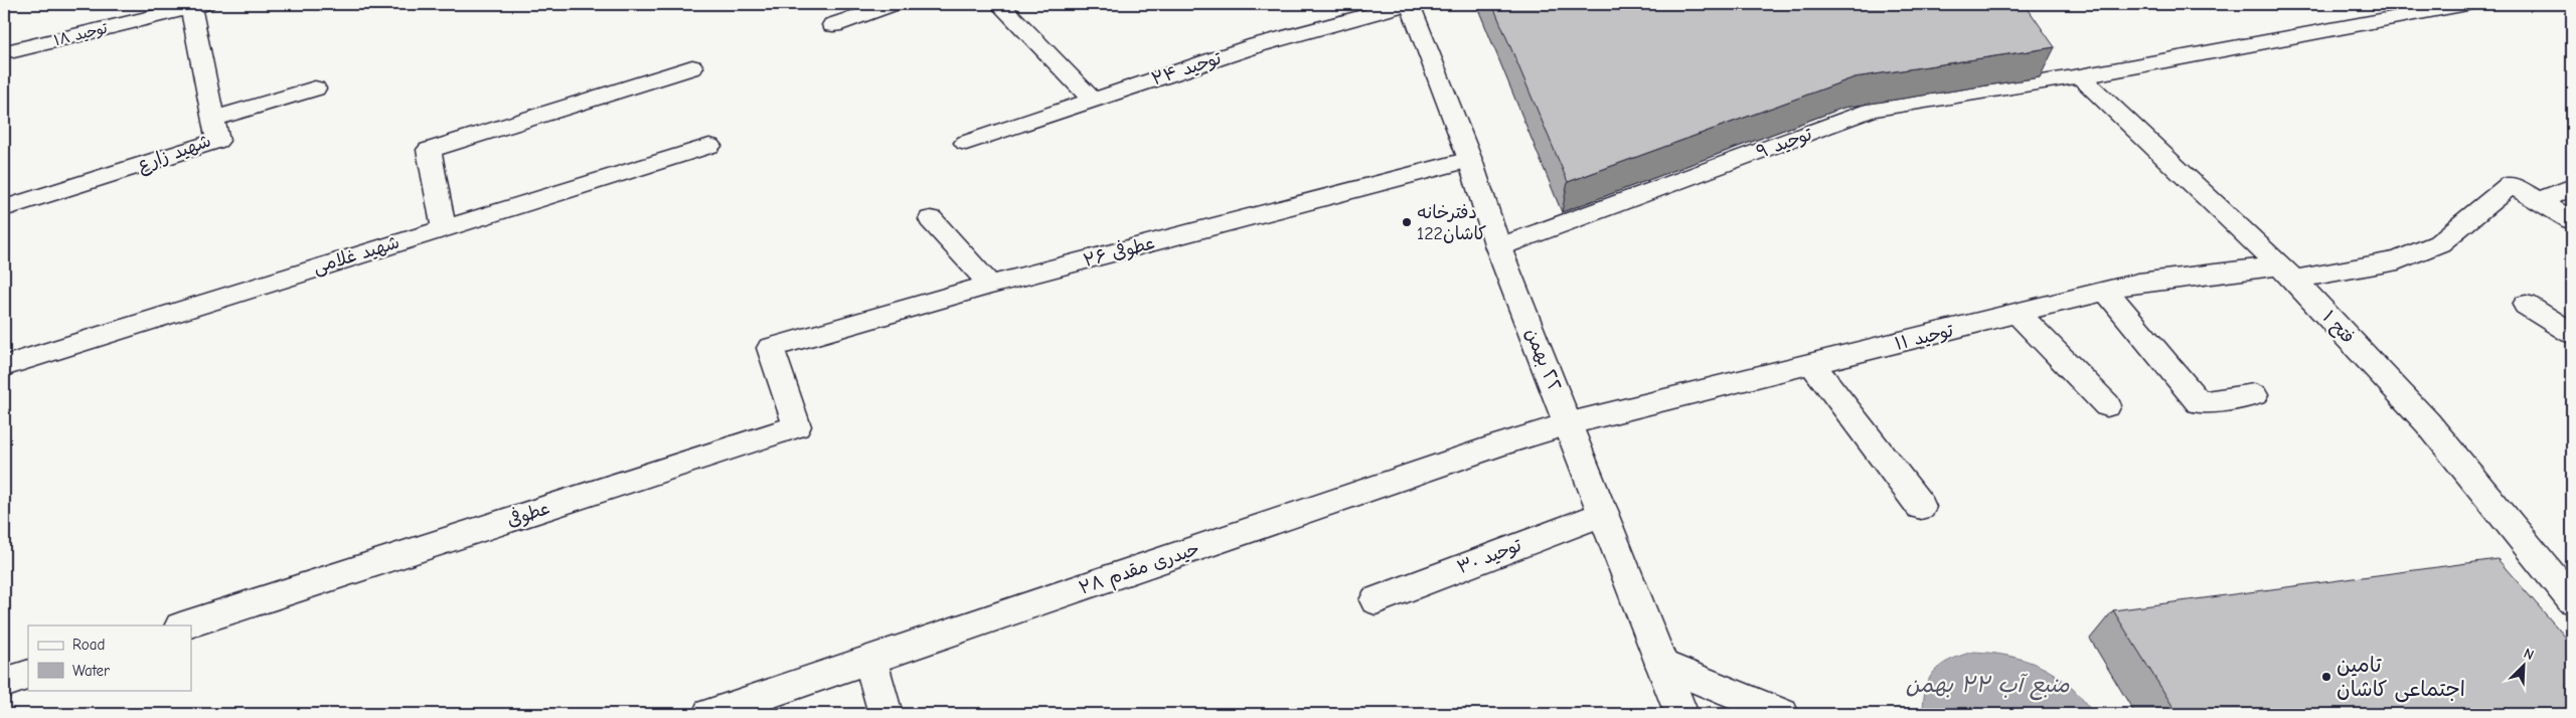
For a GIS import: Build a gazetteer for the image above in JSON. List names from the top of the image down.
{
  "streets": {
    "street": [
      "توحید ۱۸",
      "توحید ۲۴",
      "توحید ۹",
      "شهید زارع",
      "عطوفی ۲۶",
      "شهید غلامی",
      "فتح ۱",
      "توحید ۱۱",
      "٢٢ بهمن",
      "عطوفی",
      "توحید ۳۰",
      "حیدری مقدم ۲۸"
    ]
  },
  "crossings": [
    ["توحید ۱۸", "شهید زارع"],
    ["توحید ۲۴", "٢٢ بهمن"],
    ["توحید ۹", "فتح ۱"],
    ["توحید ۹", "٢٢ بهمن"],
    ["عطوفی ۲۶", "٢٢ بهمن"],
    ["عطوفی ۲۶", "عطوفی"],
    ["فتح ۱", "توحید ۱۱"],
    ["توحید ۱۱", "٢٢ بهمن"],
    ["توحید ۱۱", "حیدری مقدم ۲۸"],
    ["٢٢ بهمن", "توحید ۳۰"],
    ["٢٢ بهمن", "حیدری مقدم ۲۸"]
  ],
  "water": ["منبع آب ۲۲ بهمن"],
  "places": ["دفترخانه 122کاشان", "تامین اجتماعی کاشان"],
  "legend": ["Road", "Water"],
  "north": "top right"
}
